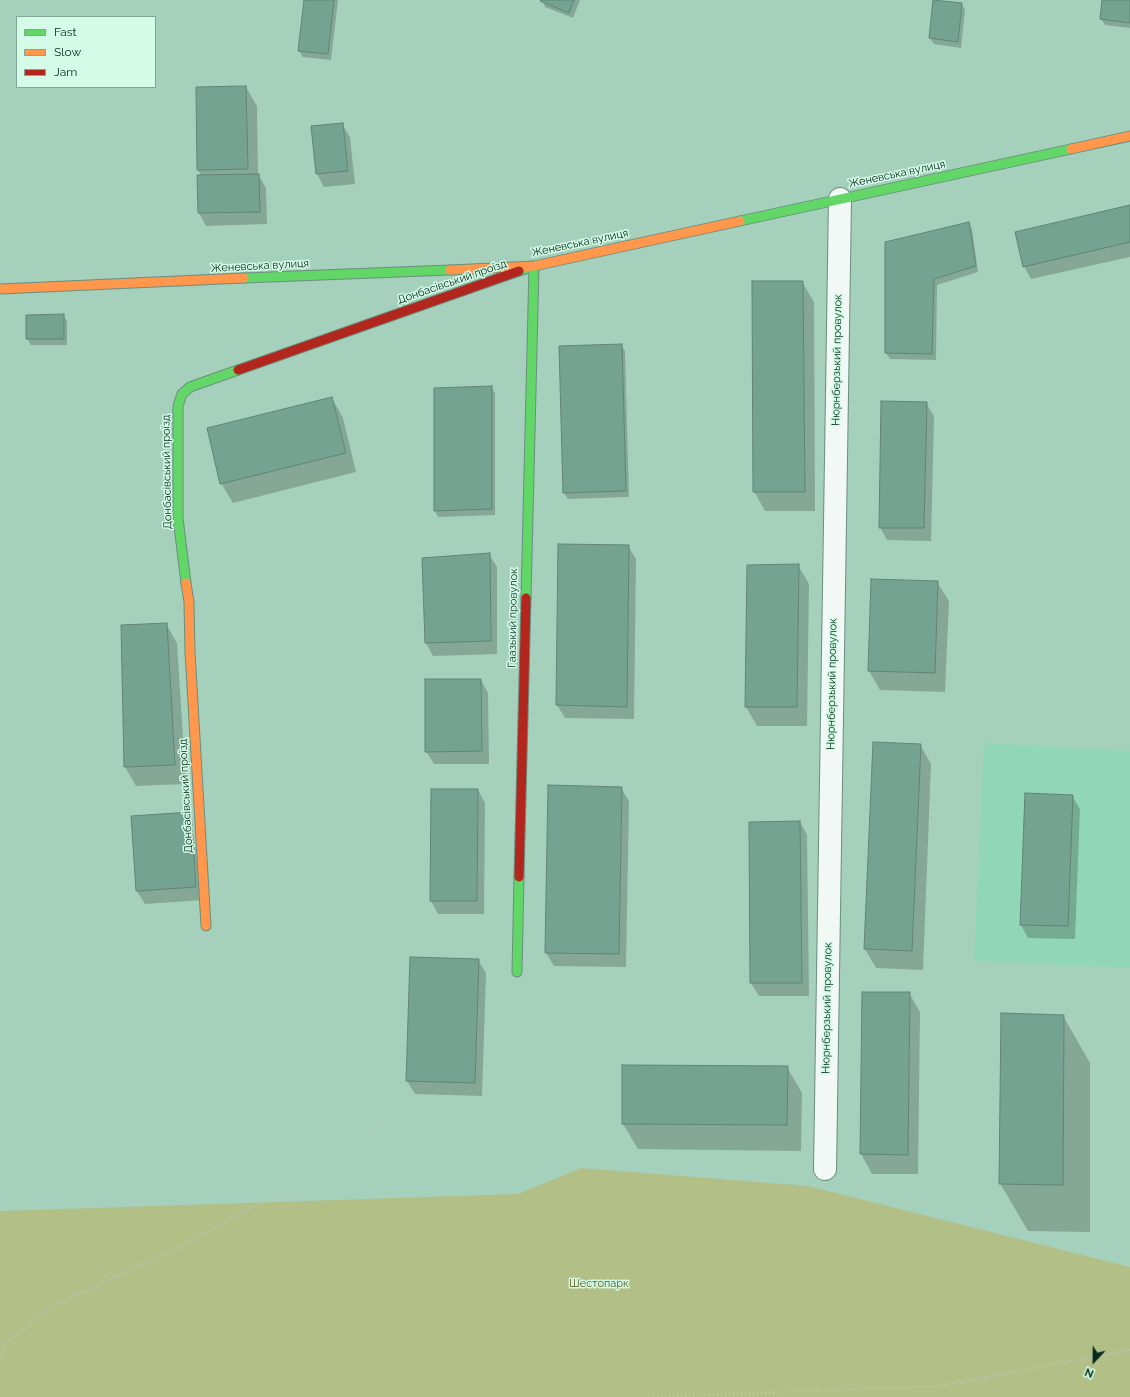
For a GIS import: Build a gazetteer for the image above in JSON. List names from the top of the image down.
{
  "streets": {
    "street": [
      "Женевська вулиця",
      "Донбасівський проїзд",
      "Нюрнберзький провулок",
      "Гаазький провулок"
    ]
  },
  "crossings": [
    ["Женевська вулиця", "Донбасівський проїзд"],
    ["Женевська вулиця", "Нюрнберзький провулок"],
    ["Женевська вулиця", "Гаазький провулок"],
    ["Донбасівський проїзд", "Гаазький провулок"]
  ],
  "parks": ["Шестопарк"],
  "legend": ["Fast", "Slow", "Jam"],
  "north": "bottom"
}
